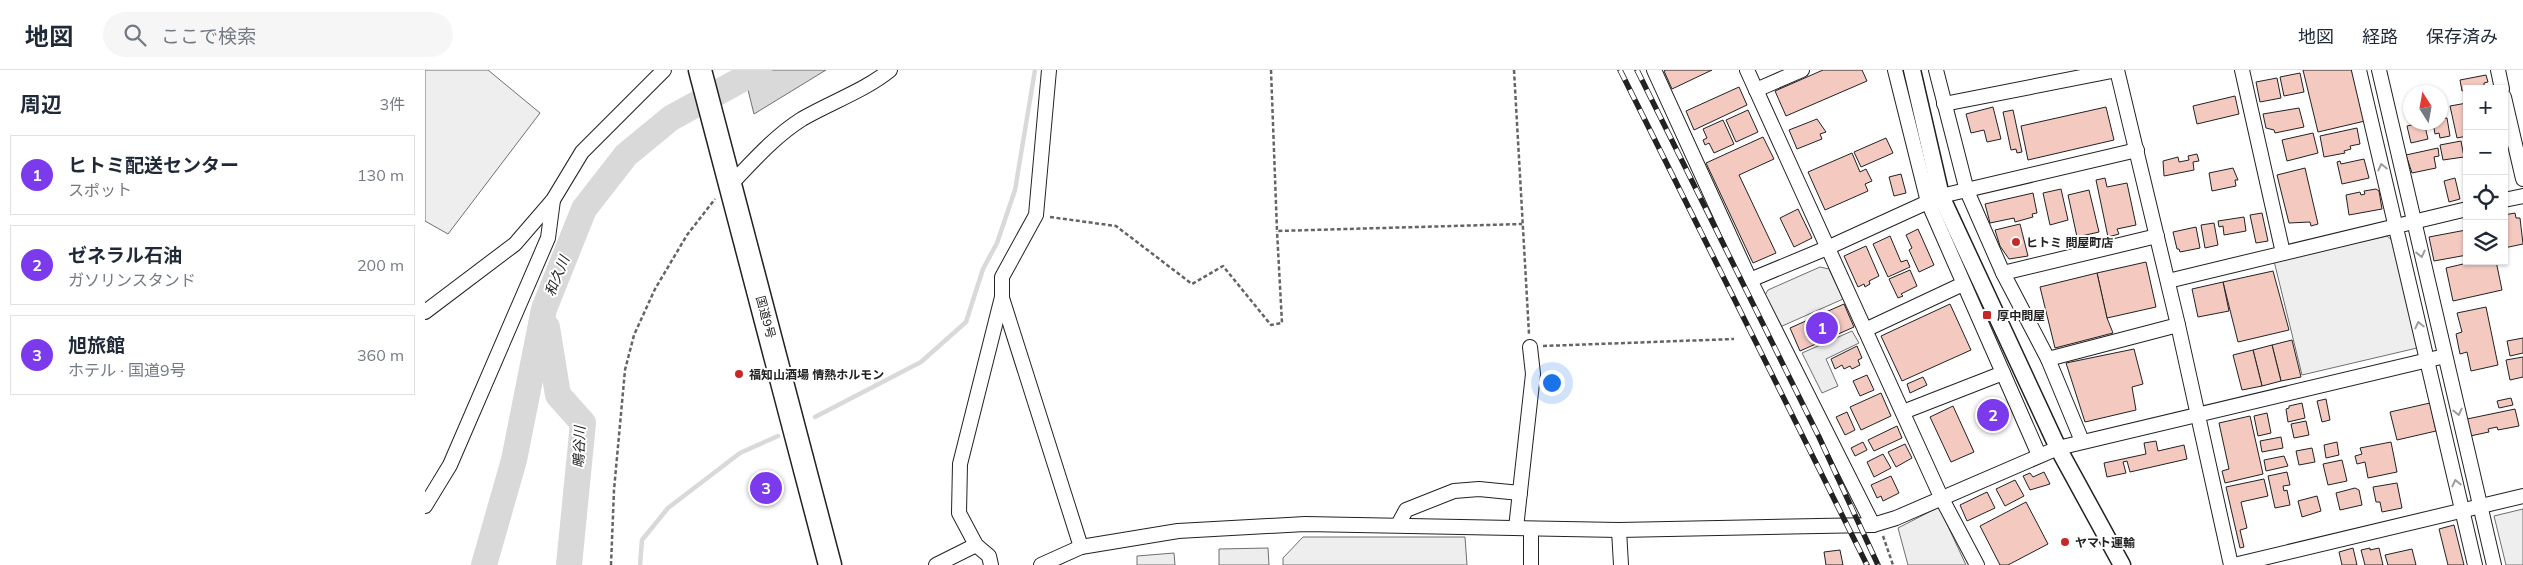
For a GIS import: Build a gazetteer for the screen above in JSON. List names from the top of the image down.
{
  "streets": {
    "highway": ["国道9号"]
  },
  "water": ["和久川", "鴫谷川"],
  "places": {
    "other": ["ヒトミ 問屋町店", "福知山酒場 情熱ホルモン", "ヤマト運輸"],
    "transit": ["厚中問屋"]
  },
  "north": "top",
  "page": {
    "header": "地図",
    "search": "ここで検索",
    "nav": ["地図", "経路", "保存済み"],
    "heading": ["周辺", "3件"],
    "map_buttons": ["+", "−"],
    "list": [
      {
        "mark": "1",
        "name": "ヒトミ配送センター",
        "note": "スポット",
        "value": "130 m"
      },
      {
        "mark": "2",
        "name": "ゼネラル石油",
        "note": "ガソリンスタンド",
        "value": "200 m"
      },
      {
        "mark": "3",
        "name": "旭旅館",
        "note": "ホテル · 国道9号",
        "value": "360 m"
      }
    ],
    "pins": ["1", "2", "3"]
  }
}
